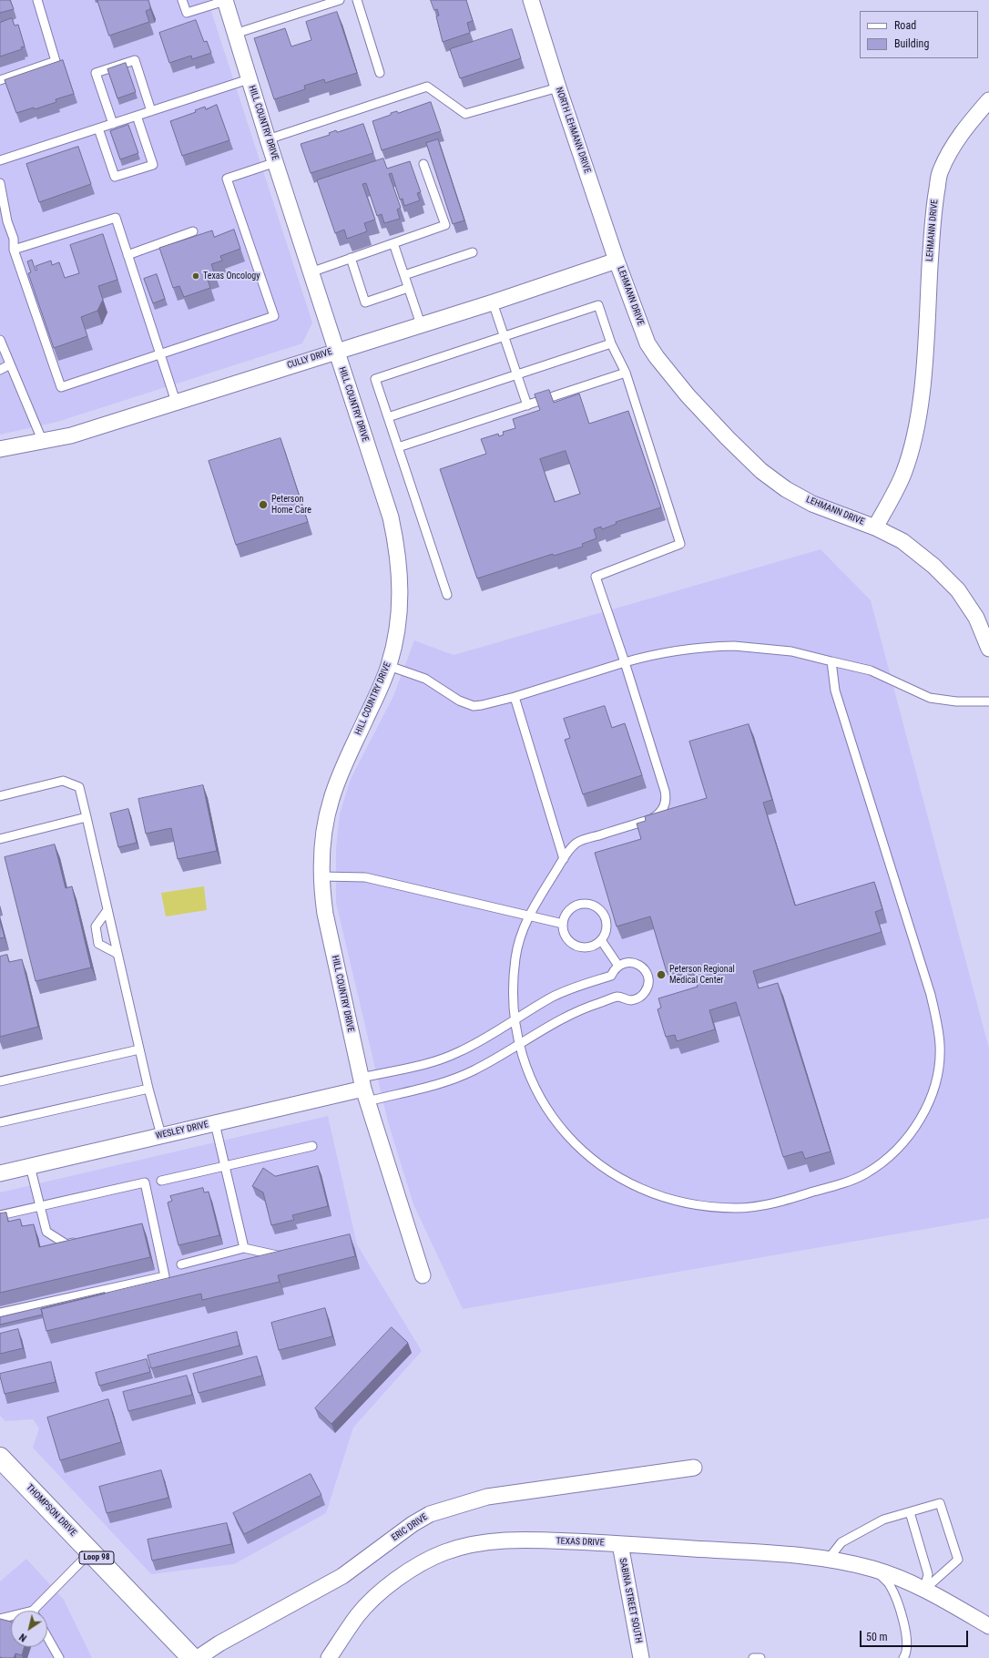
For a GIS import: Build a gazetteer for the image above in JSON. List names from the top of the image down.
{
  "streets": {
    "main road": ["THOMPSON DRIVE", "Loop 98"],
    "street": [
      "HILL COUNTRY DRIVE",
      "NORTH LEHMANN DRIVE",
      "LEHMANN DRIVE",
      "CULLY DRIVE",
      "WESLEY DRIVE",
      "ERIC DRIVE",
      "TEXAS DRIVE",
      "SABINA STREET SOUTH"
    ]
  },
  "crossings": [
    ["HILL COUNTRY DRIVE", "CULLY DRIVE"],
    ["HILL COUNTRY DRIVE", "WESLEY DRIVE"],
    ["NORTH LEHMANN DRIVE", "LEHMANN DRIVE"],
    ["NORTH LEHMANN DRIVE", "CULLY DRIVE"],
    ["LEHMANN DRIVE", "CULLY DRIVE"],
    ["TEXAS DRIVE", "SABINA STREET SOUTH"]
  ],
  "places": ["Texas Oncology", "Peterson Home Care", "Peterson Regional Medical Center"],
  "legend": ["Road", "Building"],
  "scale_bar": "50 m",
  "north": "bottom left"
}
